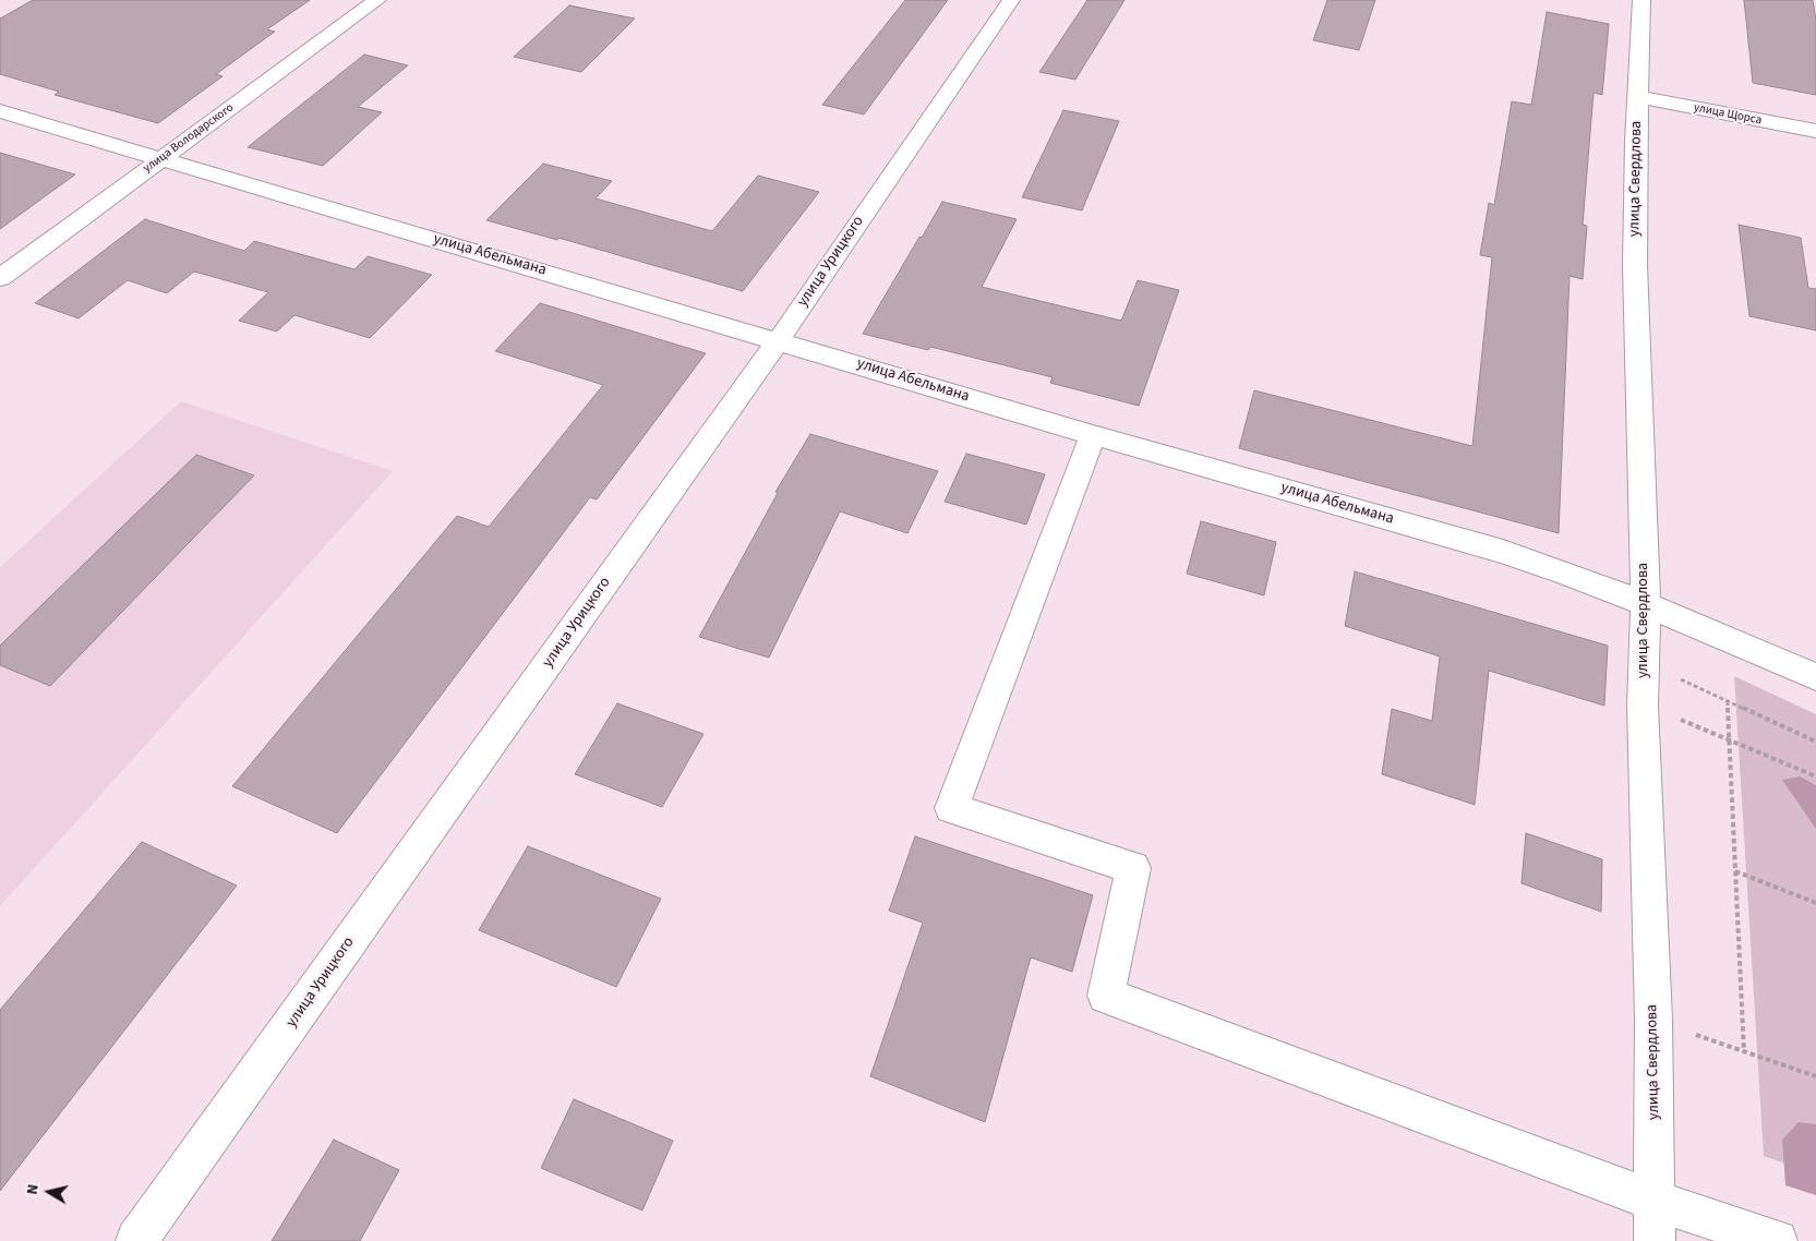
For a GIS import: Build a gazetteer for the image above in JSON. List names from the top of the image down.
{
  "streets": {
    "street": [
      "улица Щорса",
      "улица Володарского",
      "улица Свердлова",
      "улица Абельмана",
      "улица Урицкого"
    ]
  },
  "crossings": [
    ["улица Щорса", "улица Свердлова"],
    ["улица Володарского", "улица Абельмана"],
    ["улица Свердлова", "улица Абельмана"],
    ["улица Абельмана", "улица Урицкого"]
  ],
  "north": "left"
}
